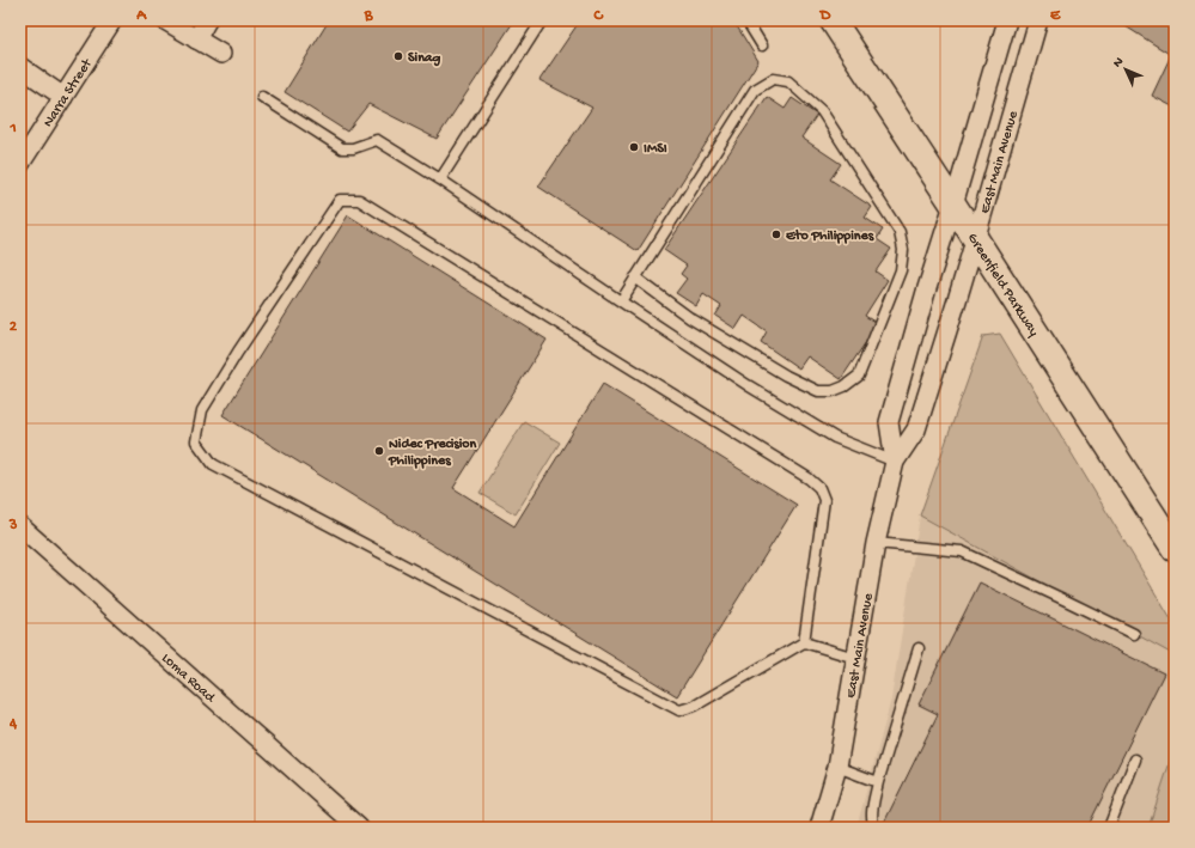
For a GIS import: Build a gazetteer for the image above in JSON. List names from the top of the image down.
{
  "streets": {
    "main road": ["Greenfield Parkway"],
    "street": ["Narra Street", "East Main Avenue", "Loma Road"]
  },
  "crossings": [
    ["East Main Avenue", "Greenfield Parkway"]
  ],
  "places": [
    "Sinag",
    "IMSI",
    "Eto Philippines",
    "Nidec Precision Philippines"
  ],
  "north": "top left",
  "grid": {
    "columns": [
      "A",
      "B",
      "C",
      "D",
      "E"
    ],
    "rows": [
      "1",
      "2",
      "3",
      "4"
    ]
  }
}
